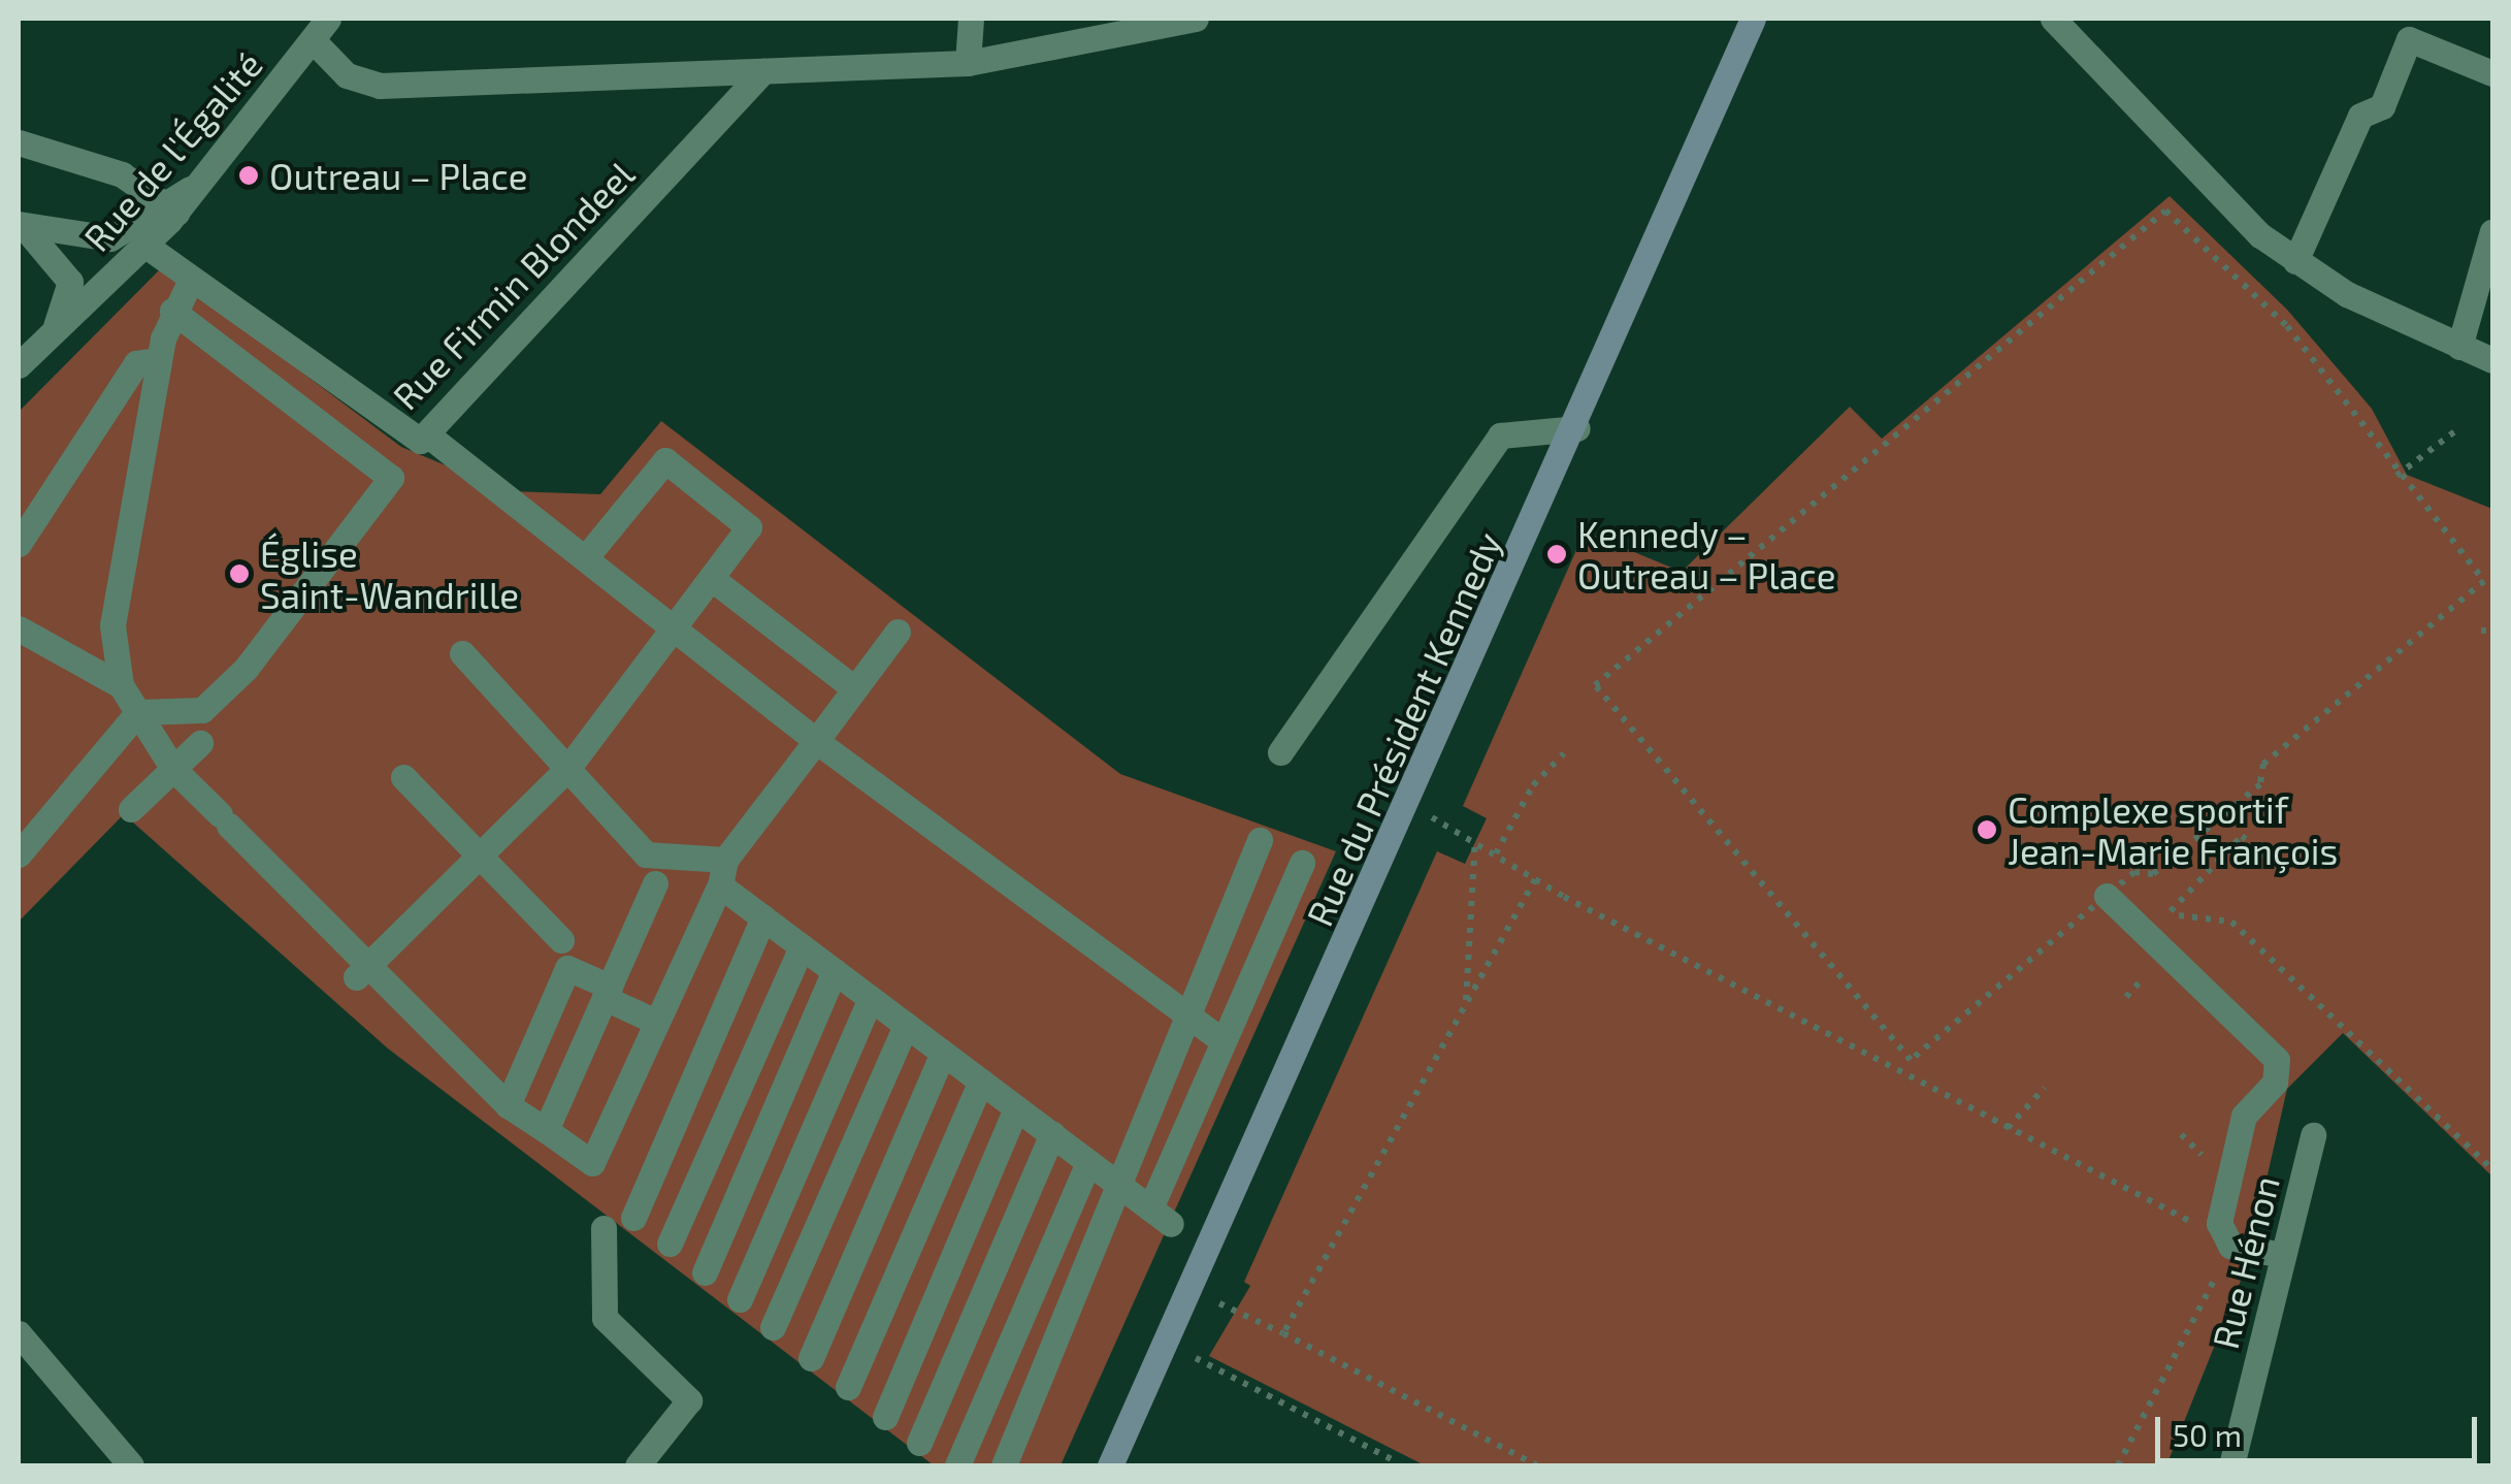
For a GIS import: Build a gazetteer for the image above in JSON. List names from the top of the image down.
{
  "streets": {
    "main road": ["Rue du Président Kennedy"],
    "street": ["Rue de l'Égalité", "Rue Firmin Blondeel", "Rue Hénon"]
  },
  "crossings": [
    ["Rue de l'Égalité", "Rue Firmin Blondeel"]
  ],
  "places": [
    "Outreau – Place",
    "Kennedy – Outreau – Place",
    "Église Saint-Wandrille",
    "Complexe sportif Jean-Marie François"
  ],
  "scale_bar": "50 m"
}
